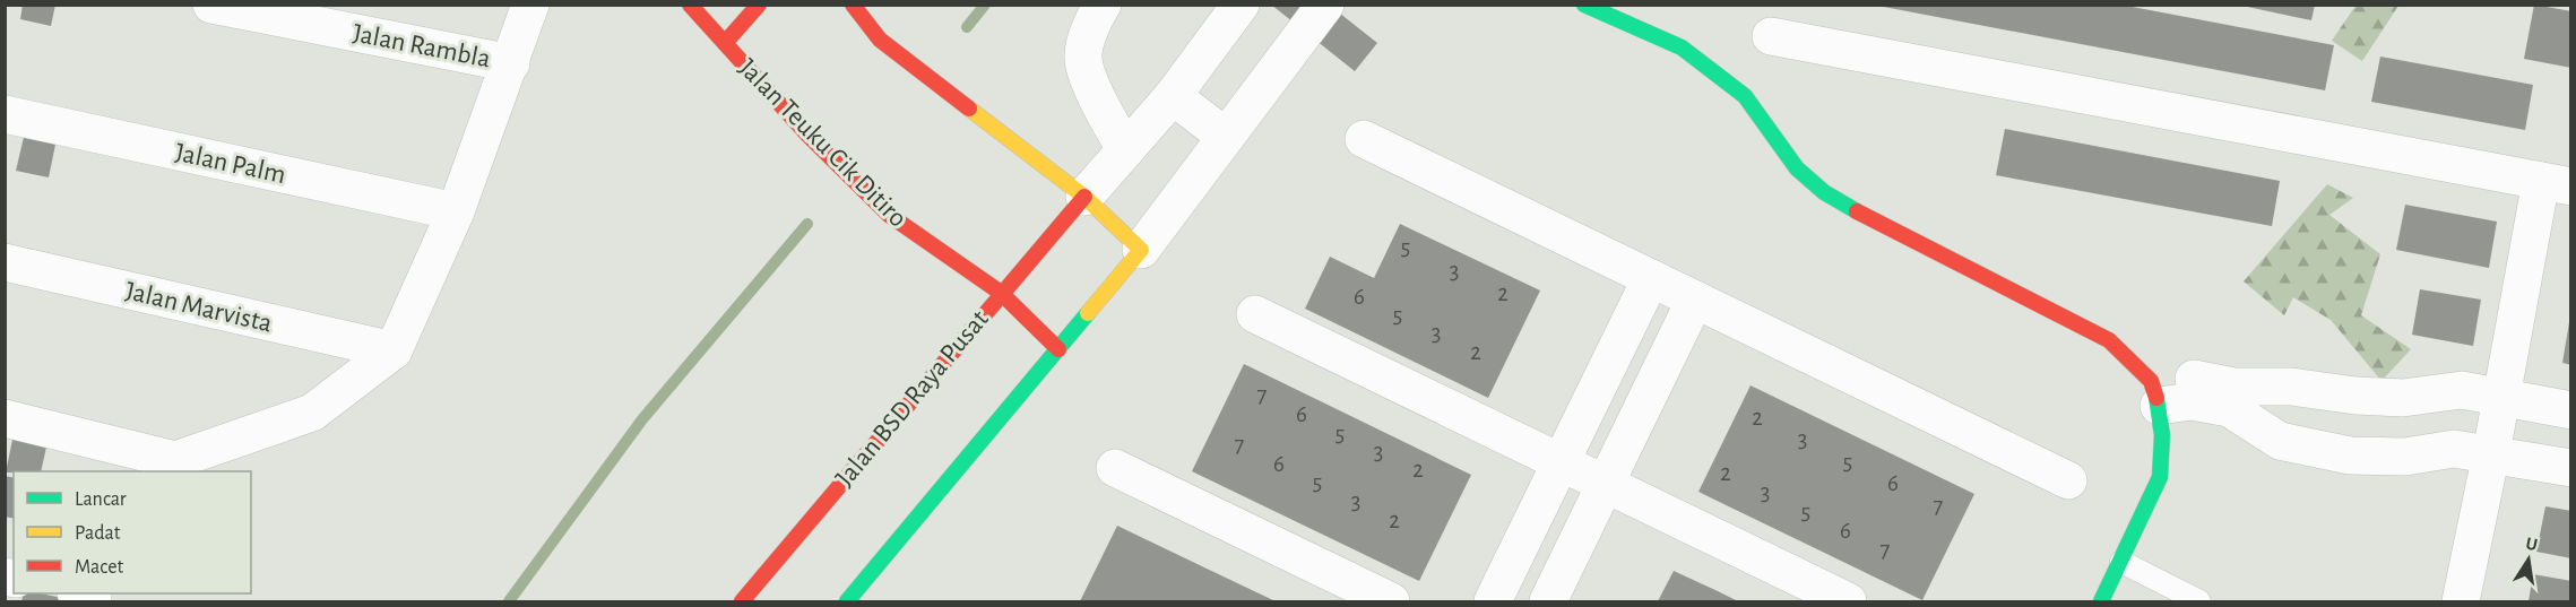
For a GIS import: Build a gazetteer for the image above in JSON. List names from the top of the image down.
{
  "streets": {
    "main road": ["Jalan Teuku Cik Ditiro", "Jalan BSD Raya Pusat"],
    "street": ["Jalan Rambla", "Jalan Palm", "Jalan Marvista"]
  },
  "crossings": [
    ["Jalan Teuku Cik Ditiro", "Jalan BSD Raya Pusat"]
  ],
  "house_numbers": [
    "5",
    "3",
    "2",
    "6",
    "5",
    "3",
    "2",
    "7",
    "6",
    "2",
    "5",
    "3",
    "7",
    "3",
    "5",
    "6",
    "2",
    "2",
    "5",
    "6",
    "3",
    "3",
    "7",
    "5",
    "2",
    "6",
    "7"
  ],
  "legend": ["Lancar", "Padat", "Macet"],
  "north": "top"
}
